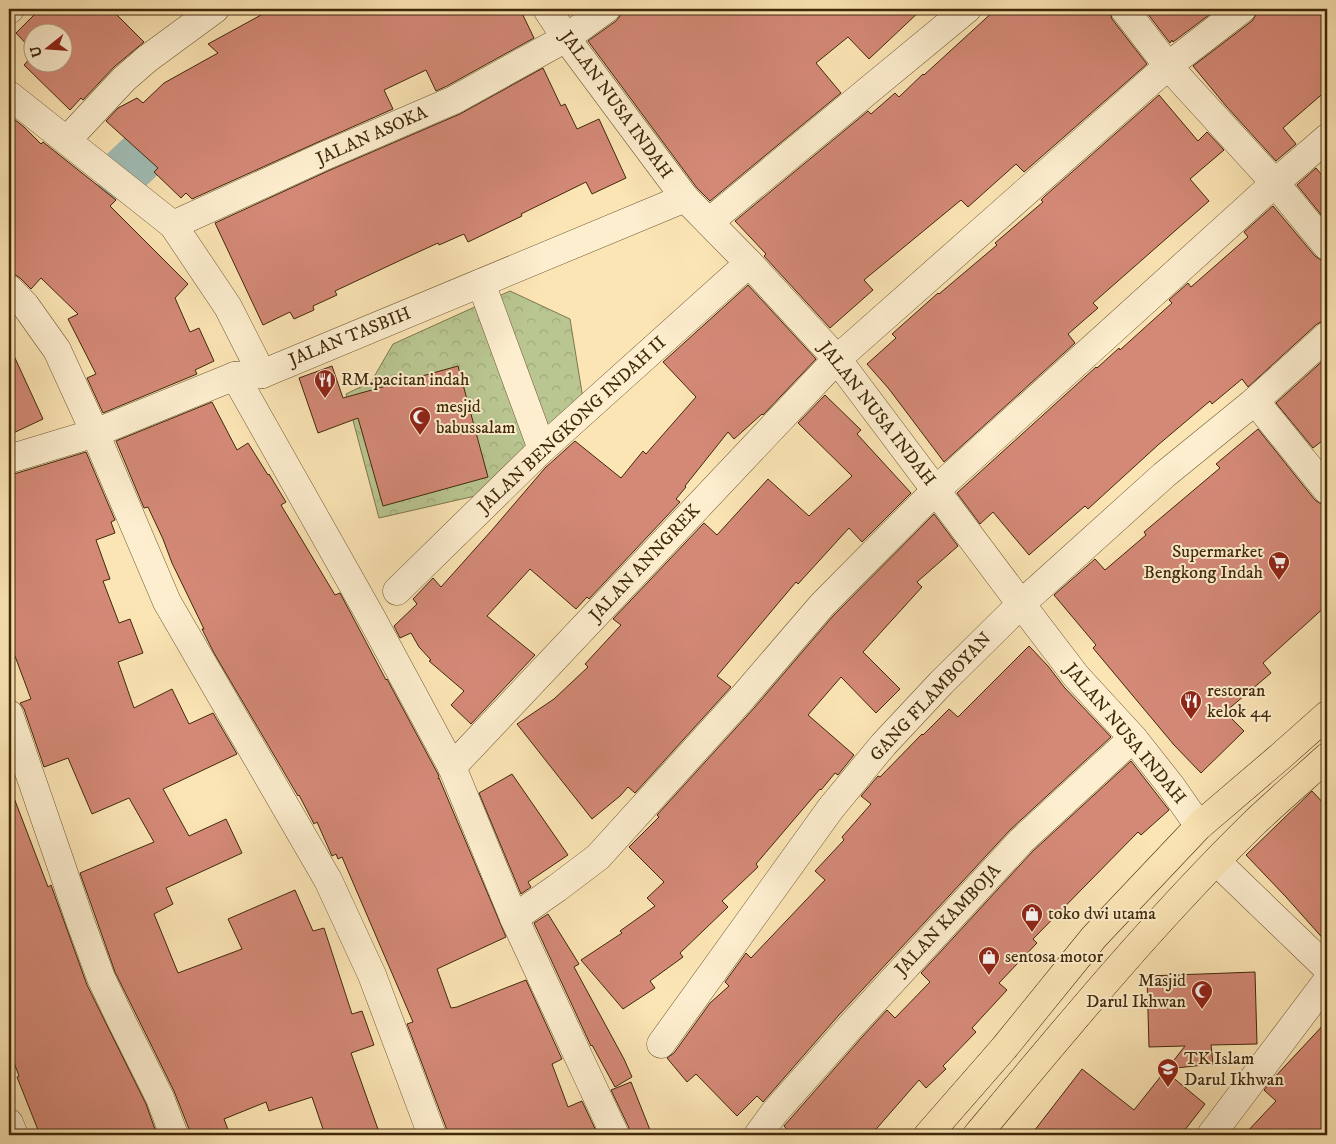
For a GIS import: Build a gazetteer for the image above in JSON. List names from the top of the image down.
{
  "streets": {
    "street": [
      "JALAN NUSA INDAH",
      "JALAN ASOKA",
      "JALAN TASBIH",
      "JALAN BENGKONG INDAH II",
      "JALAN ANNGREK",
      "GANG FLAMBOYAN",
      "JALAN KAMBOJA"
    ]
  },
  "crossings": [
    ["JALAN NUSA INDAH", "JALAN ASOKA"],
    ["JALAN NUSA INDAH", "JALAN TASBIH"],
    ["JALAN NUSA INDAH", "JALAN BENGKONG INDAH II"],
    ["JALAN NUSA INDAH", "JALAN ANNGREK"],
    ["JALAN NUSA INDAH", "GANG FLAMBOYAN"],
    ["JALAN NUSA INDAH", "JALAN KAMBOJA"]
  ],
  "places": {
    "restaurant": ["RM.pacitan indah", "restoran kelok 44"],
    "mosque": ["mesjid babussalam", "Masjid Darul Ikhwan"],
    "supermarket": ["Supermarket Bengkong Indah"],
    "shop": ["toko dwi utama", "sentosa motor"],
    "school or university": ["TK Islam Darul Ikhwan"]
  },
  "north": "left"
}
